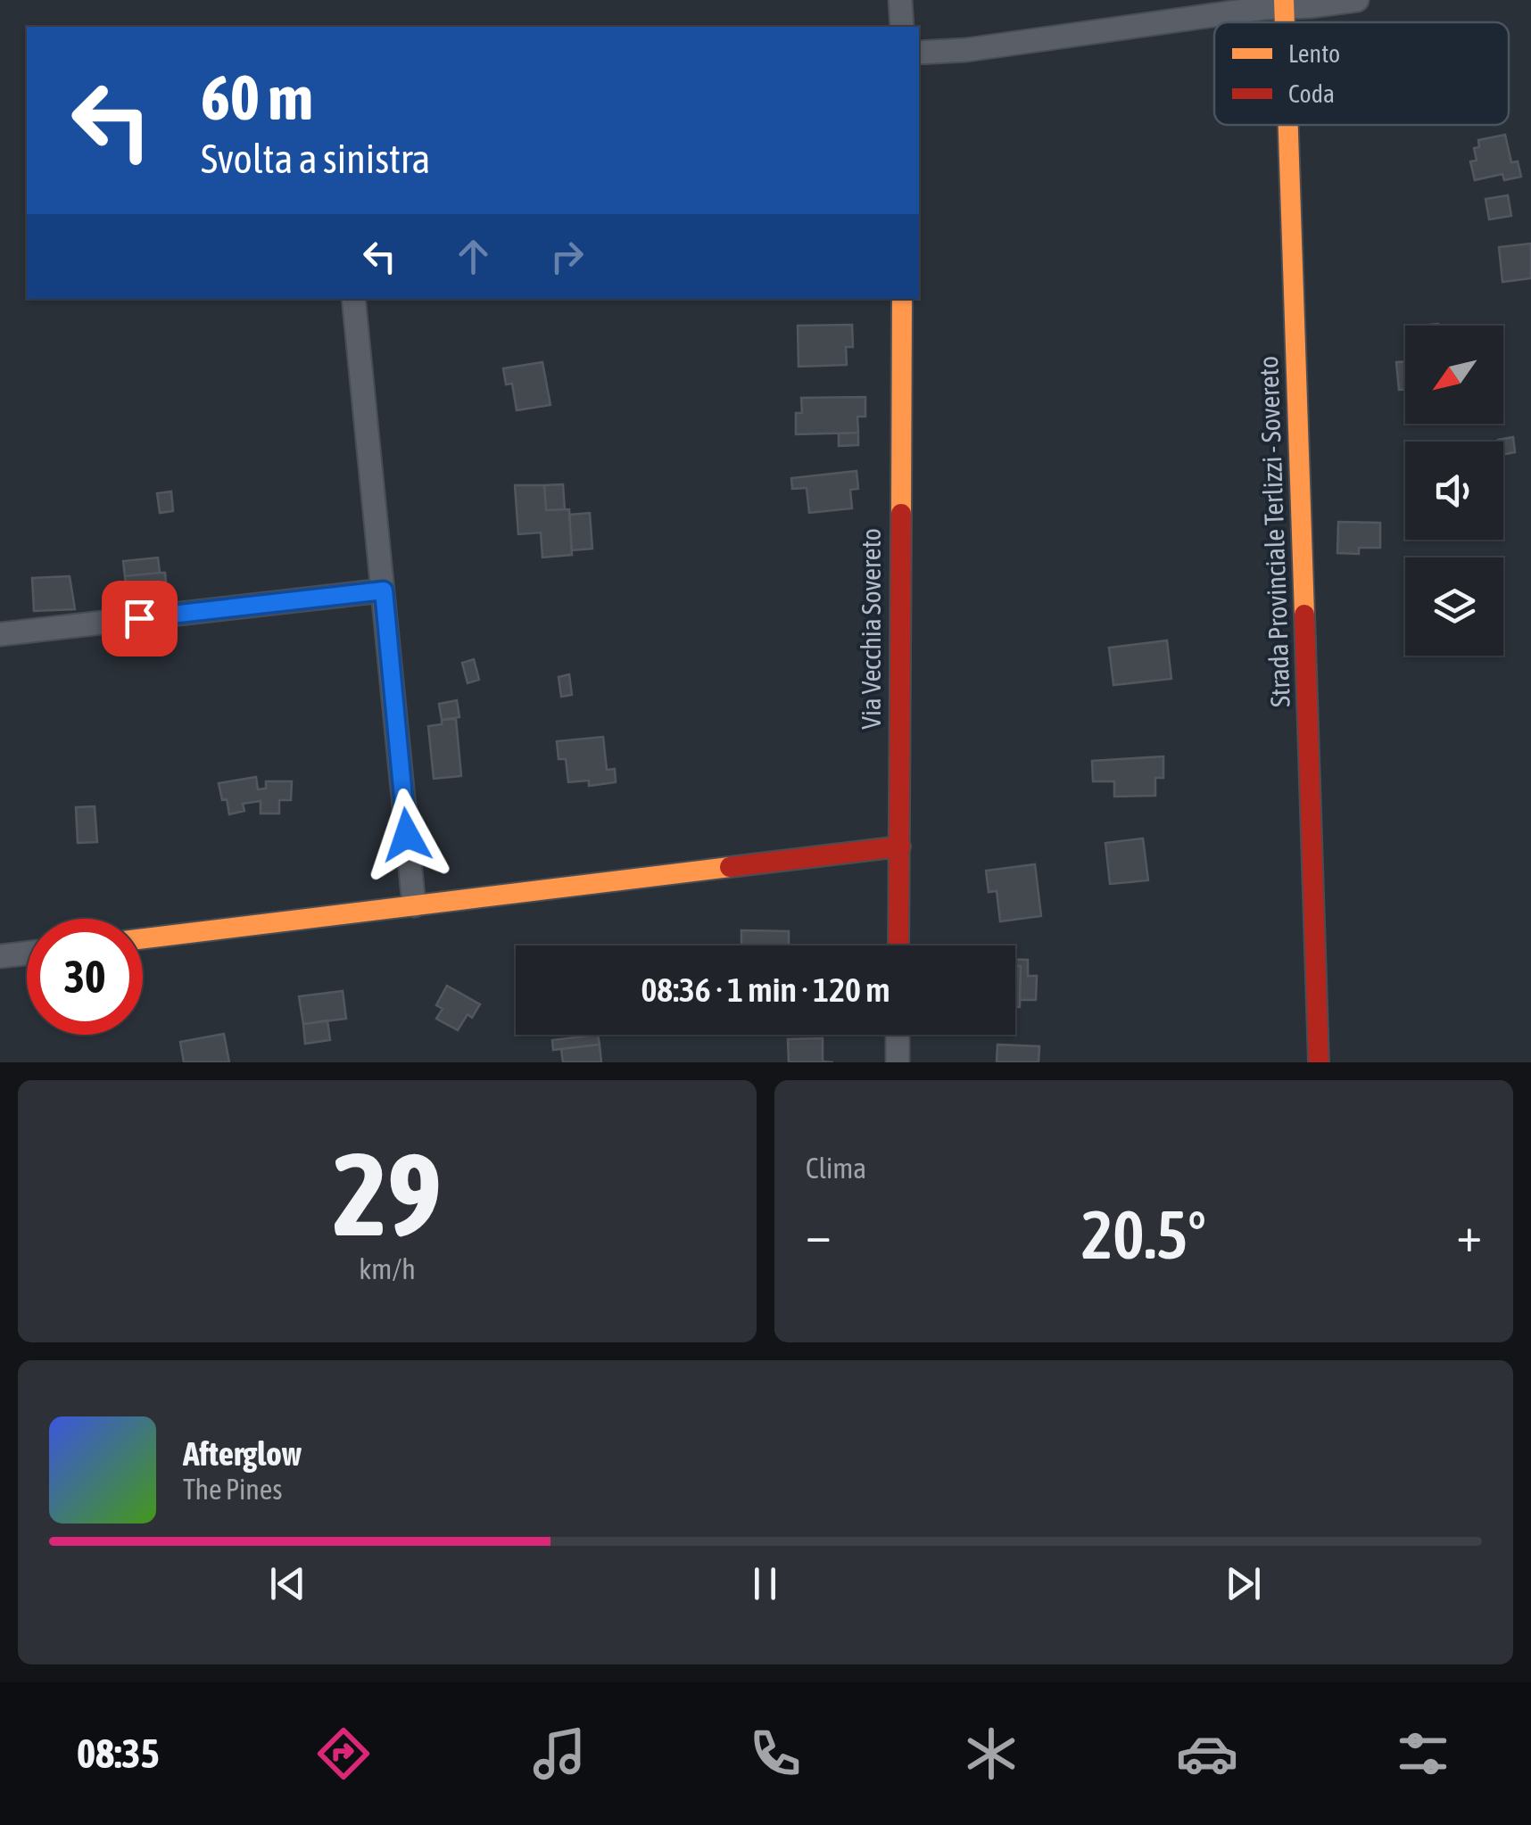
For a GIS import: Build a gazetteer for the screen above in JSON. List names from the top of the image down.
{
  "streets": {
    "street": ["Strada Provinciale Terlizzi - Sovereto", "Via Vecchia Sovereto"]
  },
  "legend": ["Lento", "Coda"],
  "north": "bottom left",
  "page": {
    "turn": ["60 m", "Svolta a sinistra"],
    "limit": "30",
    "trip": "08:36 · 1 min · 120 m",
    "tile": [
      ["29", "km/h"],
      "Clima"
    ],
    "heat": ["−", "20.5°", "+"],
    "song": ["Afterglow", "The Pines"],
    "tabs": "08:35"
  }
}
